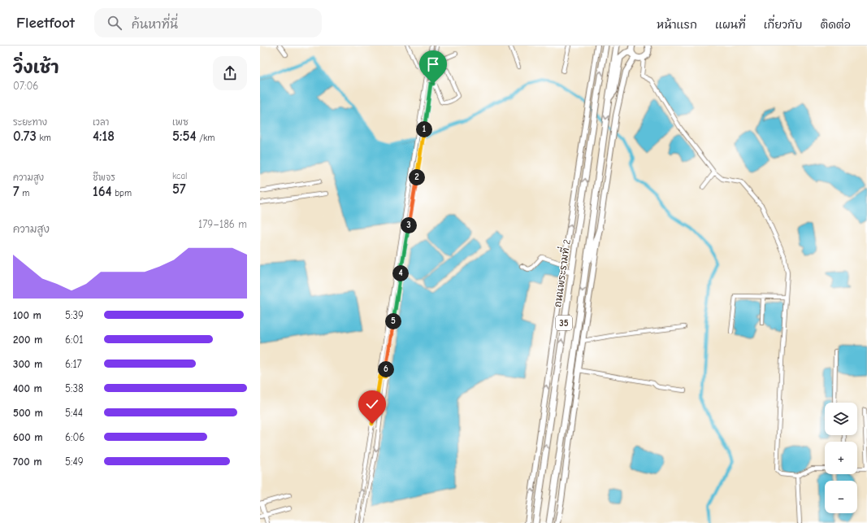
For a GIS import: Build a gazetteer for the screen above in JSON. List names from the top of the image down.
{
  "streets": {
    "highway": ["ถนนพระรามที่ 2", "35"]
  },
  "page": {
    "header": "Fleetfoot",
    "search": "ค้นหาที่นี่",
    "nav": [
      "หน้าแรก",
      "แผนที่",
      "เกี่ยวกับ",
      "ติดต่อ"
    ],
    "heading": ["วิ่งเช้า", "07:06"],
    "stats": [
      ["ระยะทาง", "0.73 km"],
      ["เวลา", "4:18"],
      ["เพซ", "5:54 /km"],
      ["ความสูง", "7 m"],
      ["ชีพจร", "164 bpm"],
      ["kcal", "57"]
    ],
    "pins": [
      "1",
      "2",
      "3",
      "4",
      "5",
      "6"
    ],
    "chart": ["ความสูง", "179–186 m"],
    "list": [
      {
        "name": "100 m",
        "note": "5:39"
      },
      {
        "name": "200 m",
        "note": "6:01"
      },
      {
        "name": "300 m",
        "note": "6:17"
      },
      {
        "name": "400 m",
        "note": "5:38"
      },
      {
        "name": "500 m",
        "note": "5:44"
      },
      {
        "name": "600 m",
        "note": "6:06"
      },
      {
        "name": "700 m",
        "note": "5:49"
      }
    ],
    "map_buttons": ["+", "−"]
  }
}
